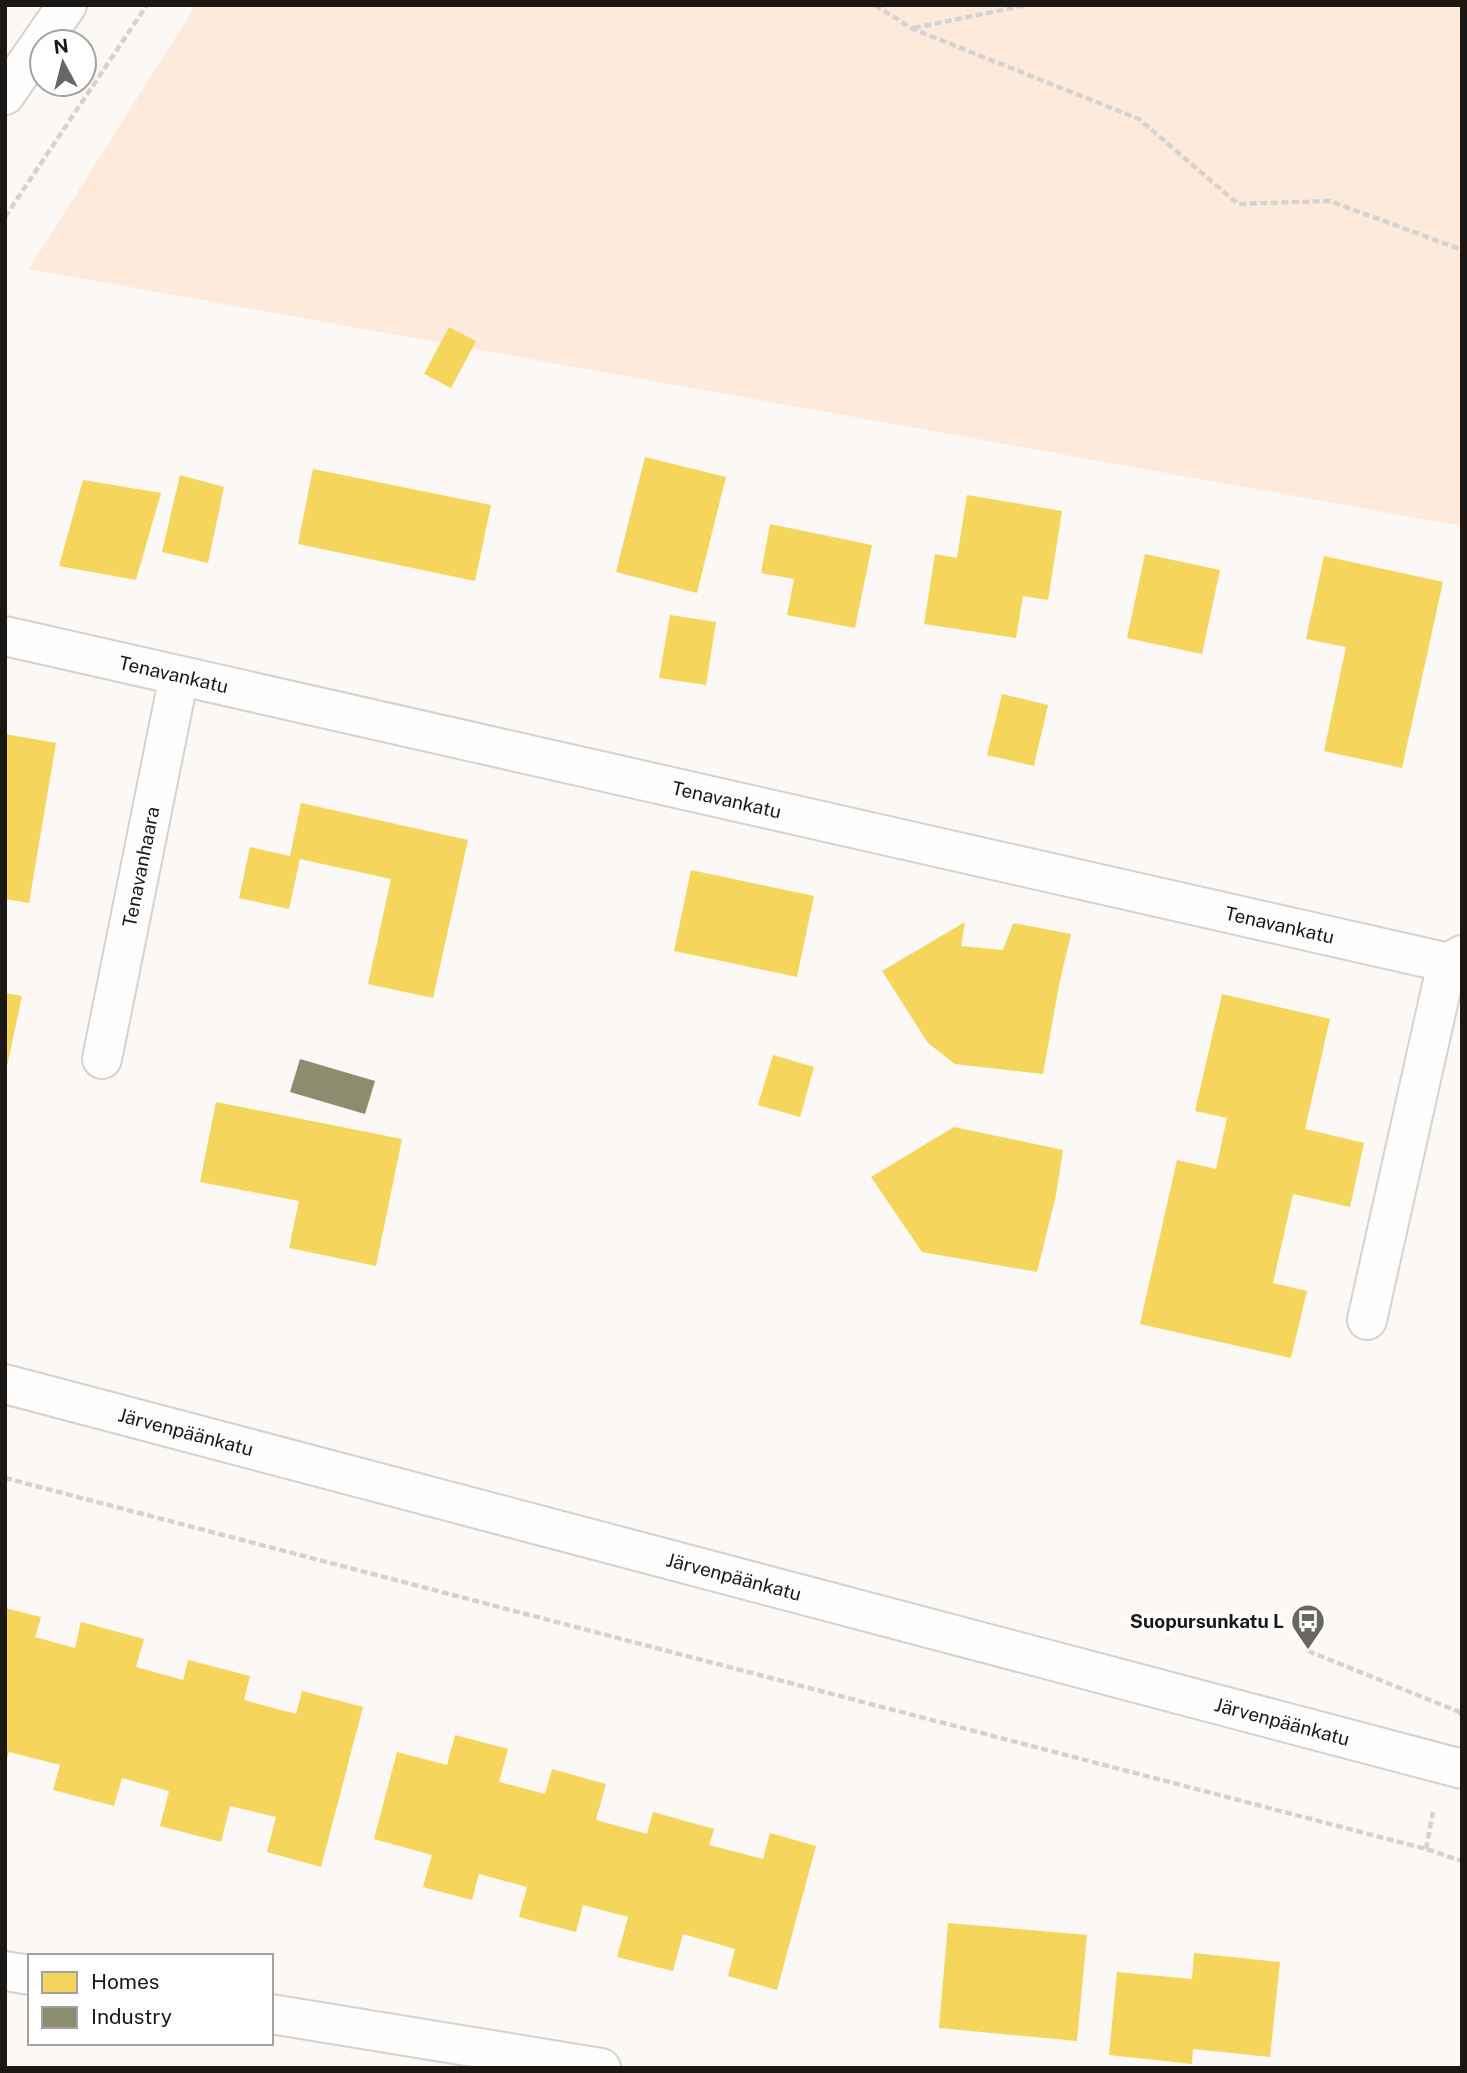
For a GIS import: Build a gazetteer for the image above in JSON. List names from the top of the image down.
{
  "streets": {
    "street": ["Tenavankatu", "Tenavanhaara", "Järvenpäänkatu"]
  },
  "crossings": [
    ["Tenavankatu", "Tenavanhaara"]
  ],
  "places": {
    "bus stop": ["Suopursunkatu L"]
  },
  "legend": ["Homes", "Industry"],
  "north": "top"
}
